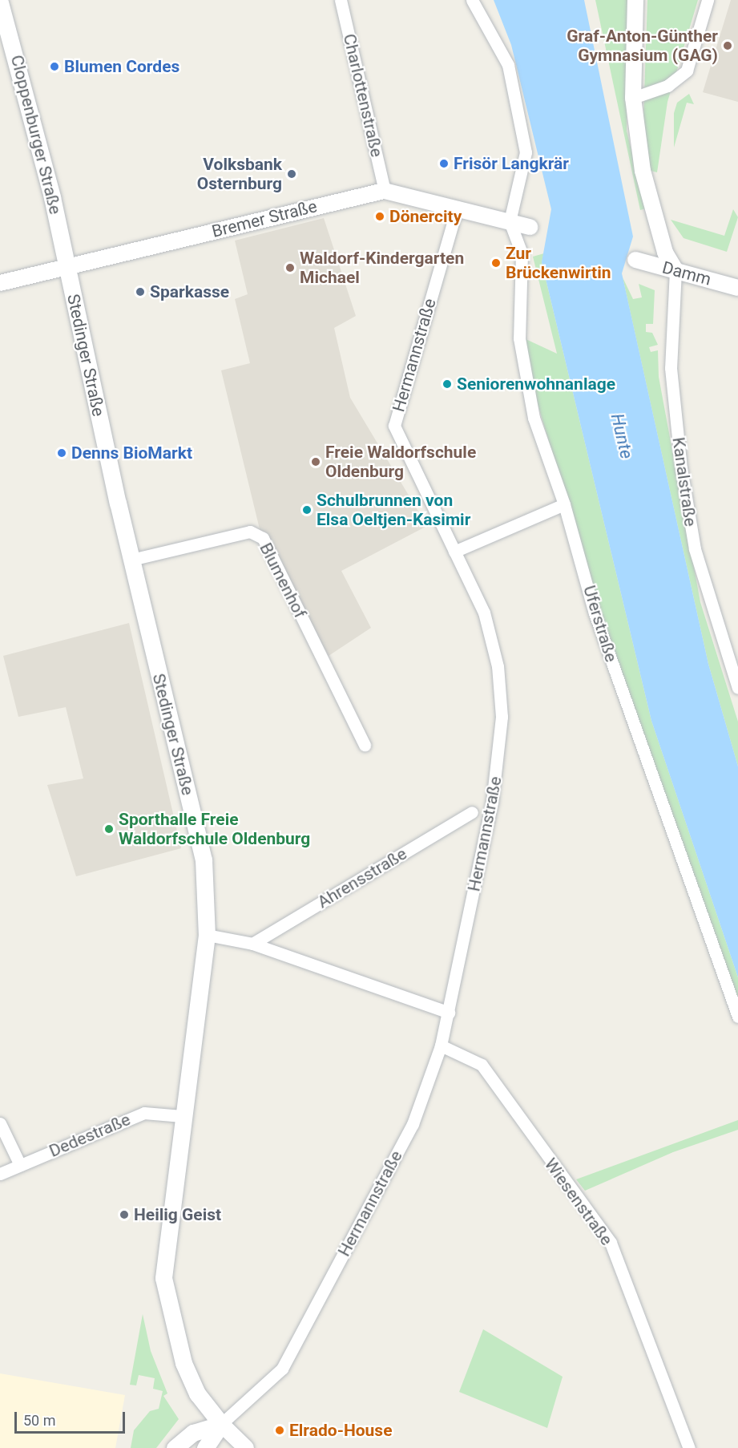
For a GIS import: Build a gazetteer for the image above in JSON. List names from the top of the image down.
{
  "streets": {
    "main road": ["Cloppenburger Straße", "Stedinger Straße"],
    "street": [
      "Charlottenstraße",
      "Bremer Straße",
      "Damm",
      "Hermannstraße",
      "Kanalstraße",
      "Blumenhof",
      "Uferstraße",
      "Ahrensstraße",
      "Dedestraße",
      "Wiesenstraße"
    ]
  },
  "crossings": [
    ["Charlottenstraße", "Bremer Straße"],
    ["Cloppenburger Straße", "Bremer Straße"],
    ["Cloppenburger Straße", "Stedinger Straße"],
    ["Bremer Straße", "Stedinger Straße"],
    ["Bremer Straße", "Hermannstraße"],
    ["Bremer Straße", "Uferstraße"],
    ["Damm", "Kanalstraße"],
    ["Stedinger Straße", "Hermannstraße"],
    ["Stedinger Straße", "Blumenhof"],
    ["Stedinger Straße", "Dedestraße"],
    ["Hermannstraße", "Wiesenstraße"]
  ],
  "water": ["Hunte"],
  "places": [
    "Graf-Anton-Günther Gymnasium (GAG)",
    "Blumen Cordes",
    "Frisör Langkrär",
    "Volksbank Osternburg",
    "Dönercity",
    "Zur Brückenwirtin",
    "Waldorf-Kindergarten Michael",
    "Sparkasse",
    "Seniorenwohnanlage",
    "Denns BioMarkt",
    "Freie Waldorfschule Oldenburg",
    "Schulbrunnen von Elsa Oeltjen-Kasimir",
    "Sporthalle Freie Waldorfschule Oldenburg",
    "Heilig Geist",
    "Elrado-House"
  ],
  "scale_bar": "50 m"
}
